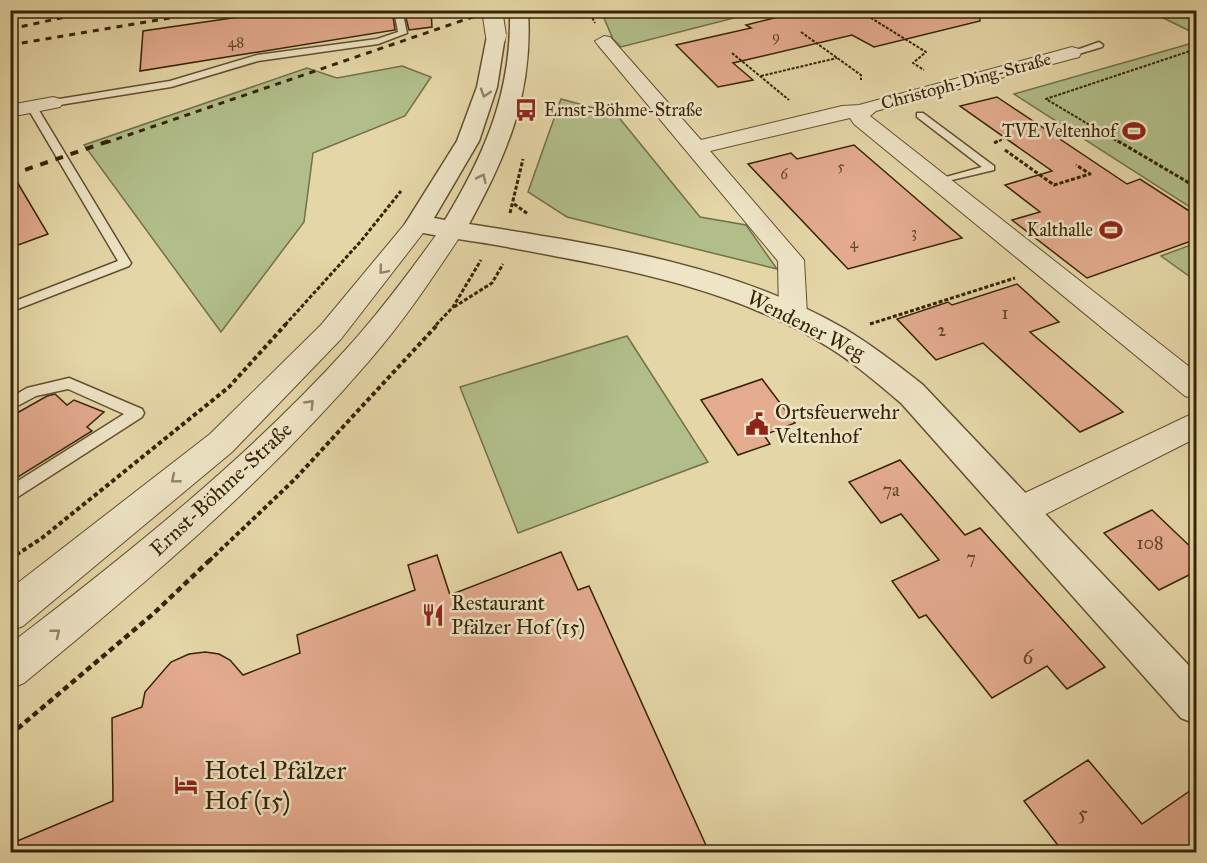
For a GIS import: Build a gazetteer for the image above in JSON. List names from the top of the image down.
{
  "streets": {
    "street": ["Christoph-Ding-Straße", "Wendener Weg", "Ernst-Böhme-Straße"]
  },
  "crossings": [
    ["Wendener Weg", "Ernst-Böhme-Straße"]
  ],
  "places": {
    "bus stop": ["Ernst-Böhme-Straße"],
    "sports": ["TVE Veltenhof", "Kalthalle"],
    "public building": ["Ortsfeuerwehr Veltenhof"],
    "restaurant": ["Restaurant Pfälzer Hof (15)"],
    "hotel": ["Hotel Pfälzer Hof (15)"]
  },
  "house_numbers": [
    "9",
    "48",
    "5",
    "6",
    "3",
    "4",
    "1",
    "2",
    "7a",
    "108",
    "7",
    "6",
    "5"
  ]
}
